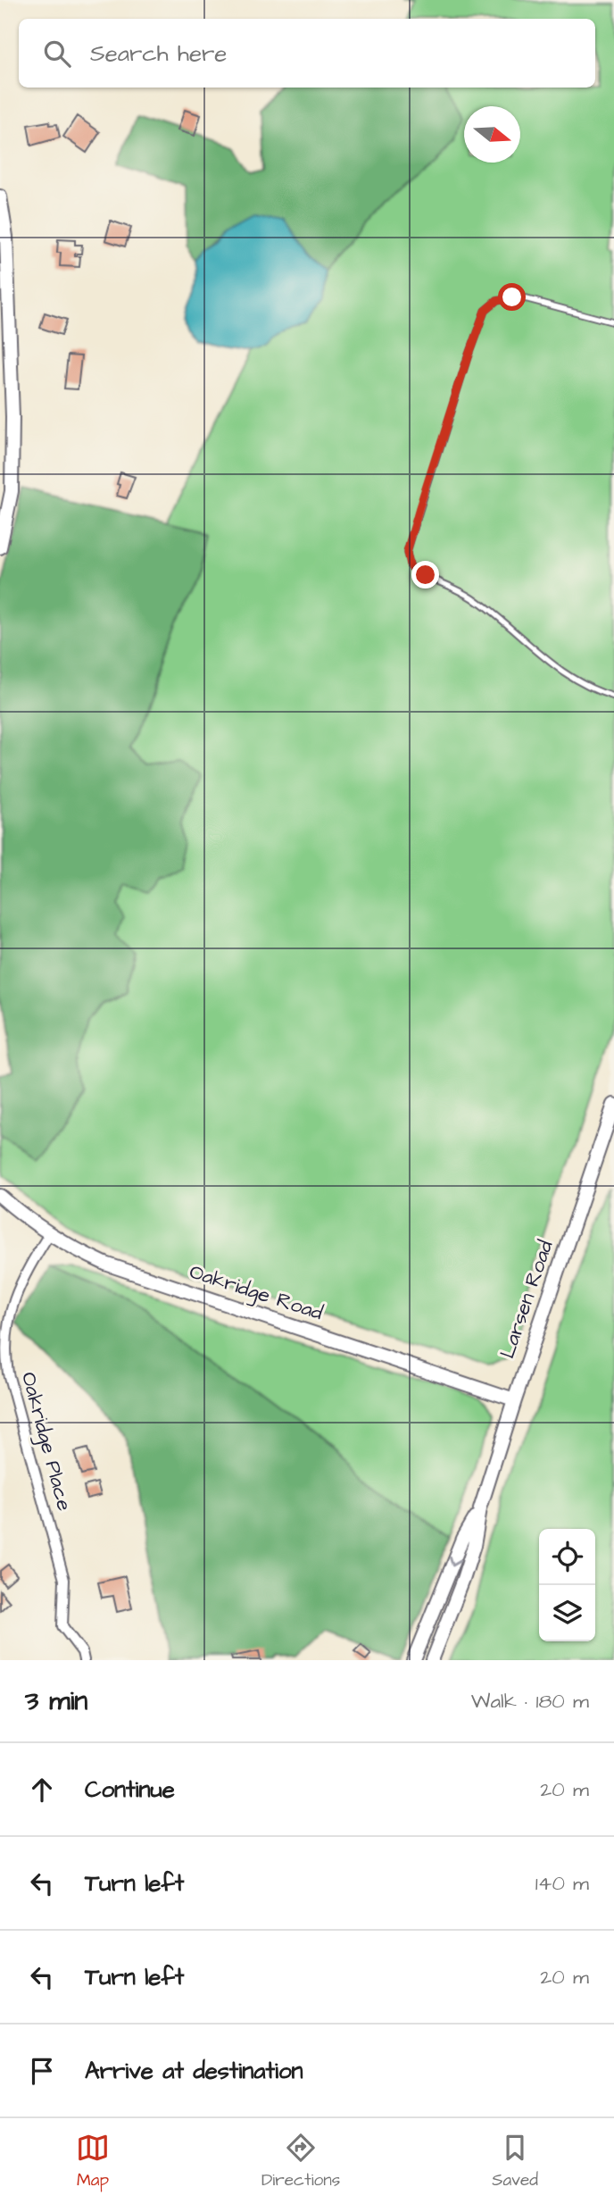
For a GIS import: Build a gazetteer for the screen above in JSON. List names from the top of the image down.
{
  "streets": {
    "street": ["Oakridge Road", "Larsen Road", "Oakridge Place"]
  },
  "crossings": [
    ["Oakridge Road", "Larsen Road"],
    ["Oakridge Road", "Oakridge Place"]
  ],
  "north": "right",
  "page": {
    "search": "Search here",
    "heading": ["3 min", "Walk · 180 m"],
    "list": [
      ["Continue", "20 m"],
      ["Turn left", "140 m"],
      ["Turn left", "20 m"],
      "Arrive at destination"
    ],
    "nav": ["Map", "Directions", "Saved"]
  }
}
